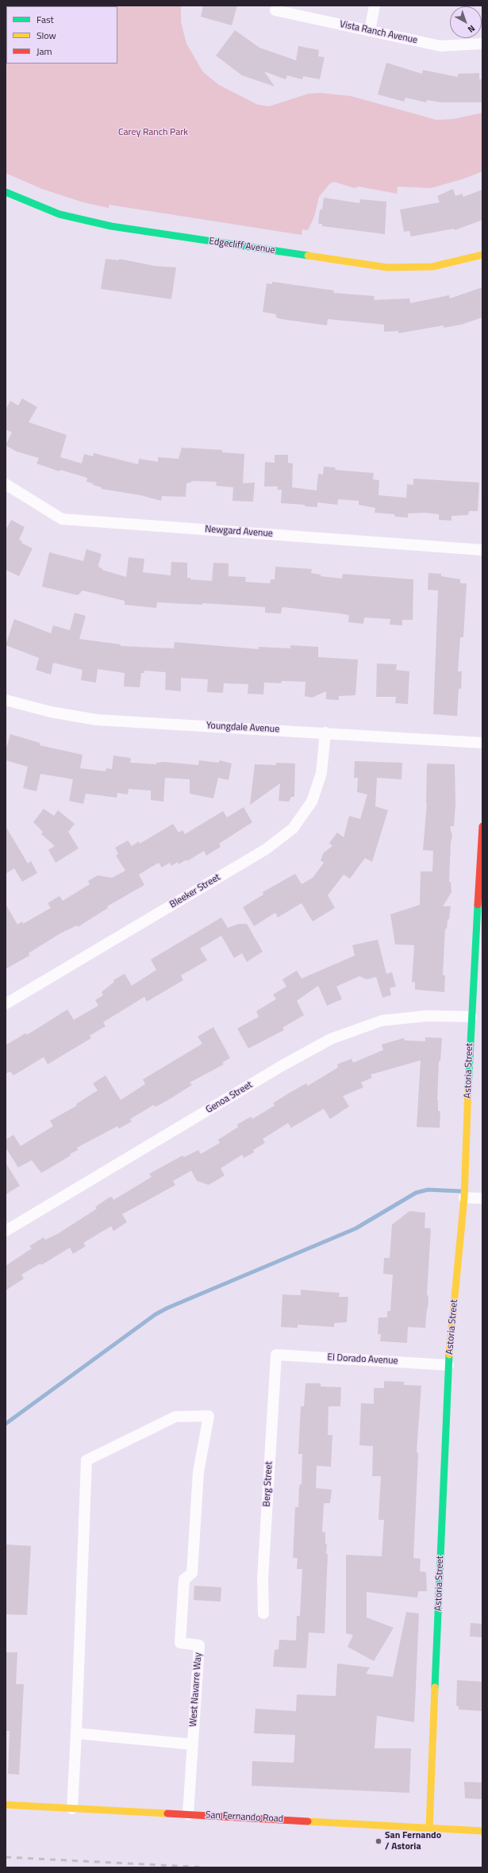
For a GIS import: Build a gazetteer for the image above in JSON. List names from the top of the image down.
{
  "streets": {
    "street": [
      "Vista Ranch Avenue",
      "Edgecliff Avenue",
      "Newgard Avenue",
      "Youngdale Avenue",
      "Bleeker Street",
      "Astoria Street",
      "Genoa Street",
      "El Dorado Avenue",
      "Berg Street",
      "West Navarre Way",
      "San Fernando Road"
    ]
  },
  "crossings": [
    ["Youngdale Avenue", "Bleeker Street"],
    ["Astoria Street", "Genoa Street"],
    ["Astoria Street", "El Dorado Avenue"],
    ["Astoria Street", "San Fernando Road"],
    ["El Dorado Avenue", "Berg Street"],
    ["West Navarre Way", "San Fernando Road"]
  ],
  "parks": ["Carey Ranch Park"],
  "places": ["San Fernando / Astoria"],
  "legend": ["Fast", "Slow", "Jam"],
  "north": "bottom right"
}
